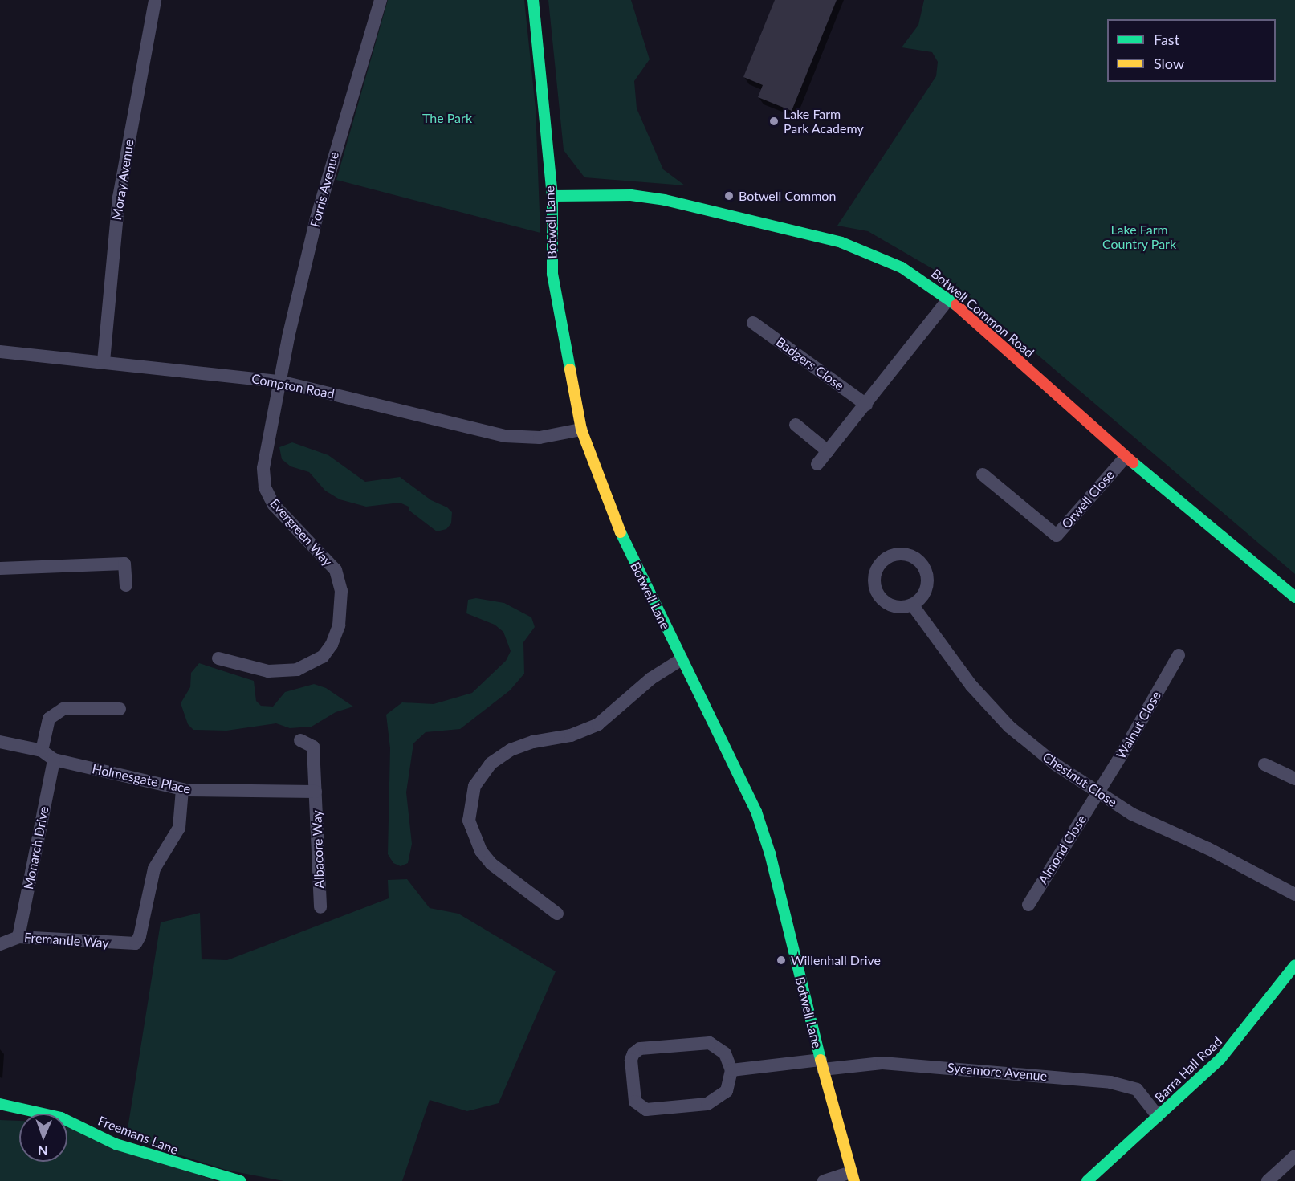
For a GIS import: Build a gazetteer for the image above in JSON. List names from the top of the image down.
{
  "streets": {
    "street": [
      "Moray Avenue",
      "Forris Avenue",
      "Botwell Lane",
      "Botwell Common Road",
      "Badgers Close",
      "Compton Road",
      "Orwell Close",
      "Evergreen Way",
      "Walnut Close",
      "Holmesgate Place",
      "Chestnut Close",
      "Monarch Drive",
      "Albacore Way",
      "Almond Close",
      "Fremantle Way",
      "Barra Hall Road",
      "Sycamore Avenue",
      "Freemans Lane"
    ]
  },
  "crossings": [
    ["Moray Avenue", "Compton Road"],
    ["Forris Avenue", "Compton Road"],
    ["Forris Avenue", "Evergreen Way"],
    ["Botwell Lane", "Botwell Common Road"],
    ["Botwell Lane", "Compton Road"],
    ["Botwell Lane", "Sycamore Avenue"],
    ["Botwell Common Road", "Orwell Close"],
    ["Compton Road", "Evergreen Way"],
    ["Walnut Close", "Chestnut Close"],
    ["Walnut Close", "Almond Close"],
    ["Holmesgate Place", "Monarch Drive"],
    ["Holmesgate Place", "Albacore Way"],
    ["Holmesgate Place", "Fremantle Way"],
    ["Chestnut Close", "Almond Close"],
    ["Monarch Drive", "Fremantle Way"],
    ["Barra Hall Road", "Sycamore Avenue"]
  ],
  "parks": ["The Park", "Lake Farm Country Park"],
  "places": ["Lake Farm Park Academy", "Botwell Common", "Willenhall Drive"],
  "legend": ["Fast", "Slow"],
  "north": "bottom"
}
